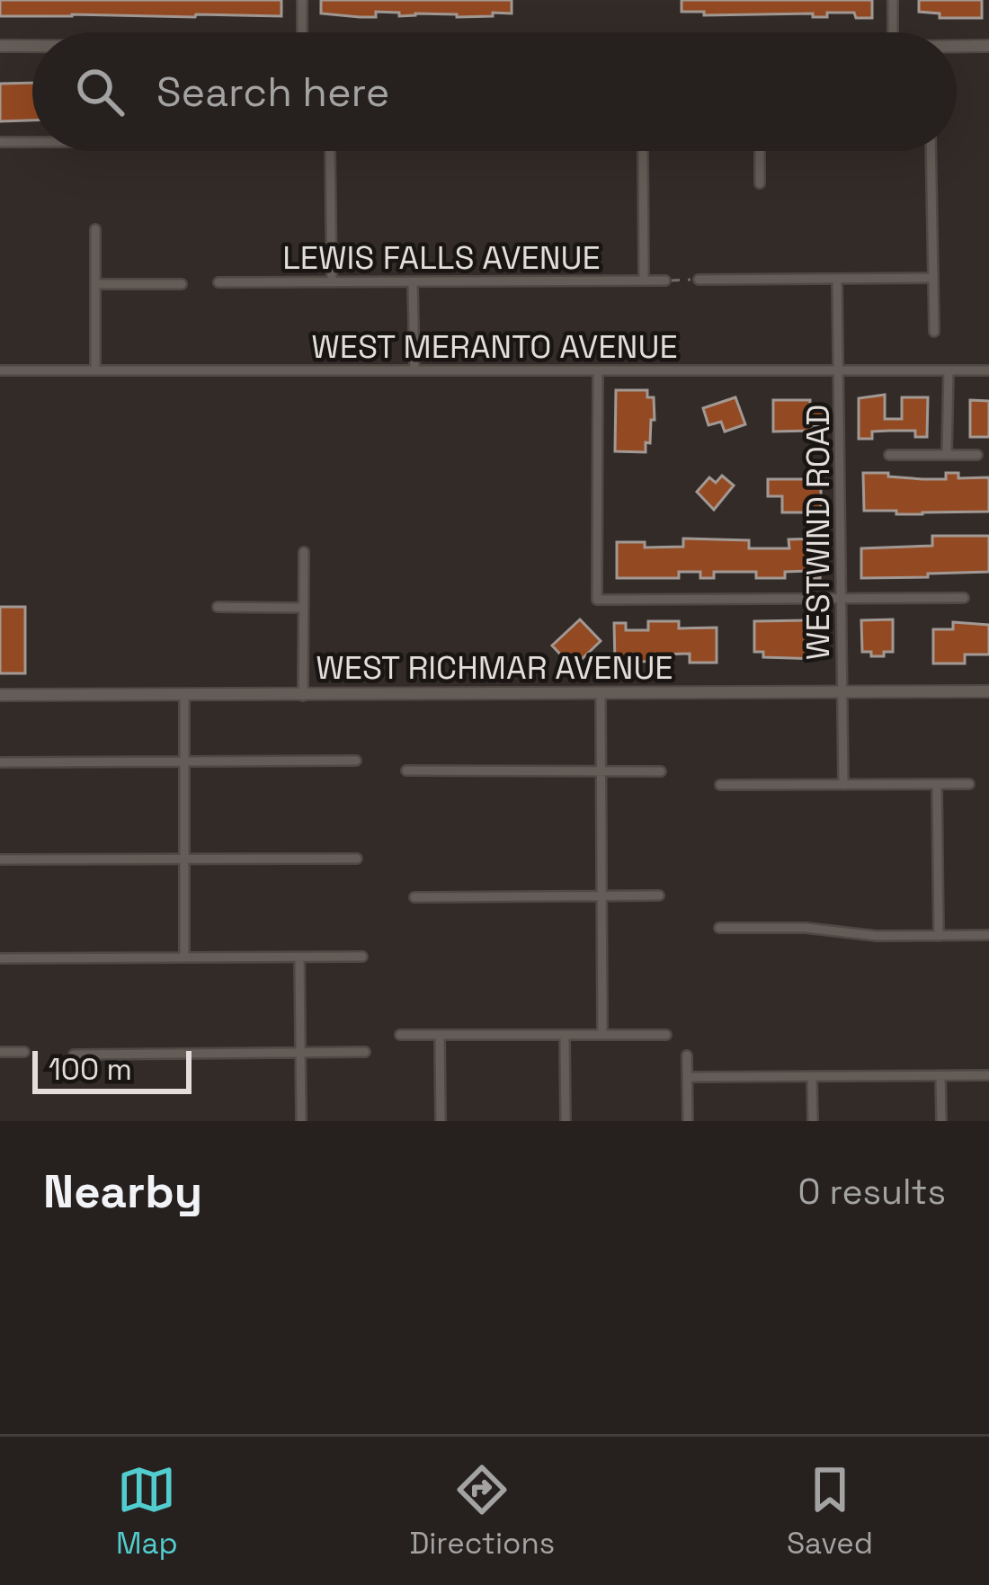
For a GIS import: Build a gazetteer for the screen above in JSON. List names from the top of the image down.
{
  "streets": {
    "street": [
      "LEWIS FALLS AVENUE",
      "WEST MERANTO AVENUE",
      "WESTWIND ROAD",
      "WEST RICHMAR AVENUE"
    ]
  },
  "crossings": [
    ["WEST MERANTO AVENUE", "WESTWIND ROAD"],
    ["WESTWIND ROAD", "WEST RICHMAR AVENUE"]
  ],
  "scale_bar": "100 m",
  "page": {
    "search": "Search here",
    "scale": "100 m",
    "heading": ["Nearby", "0 results"],
    "nav": ["Map", "Directions", "Saved"]
  }
}
